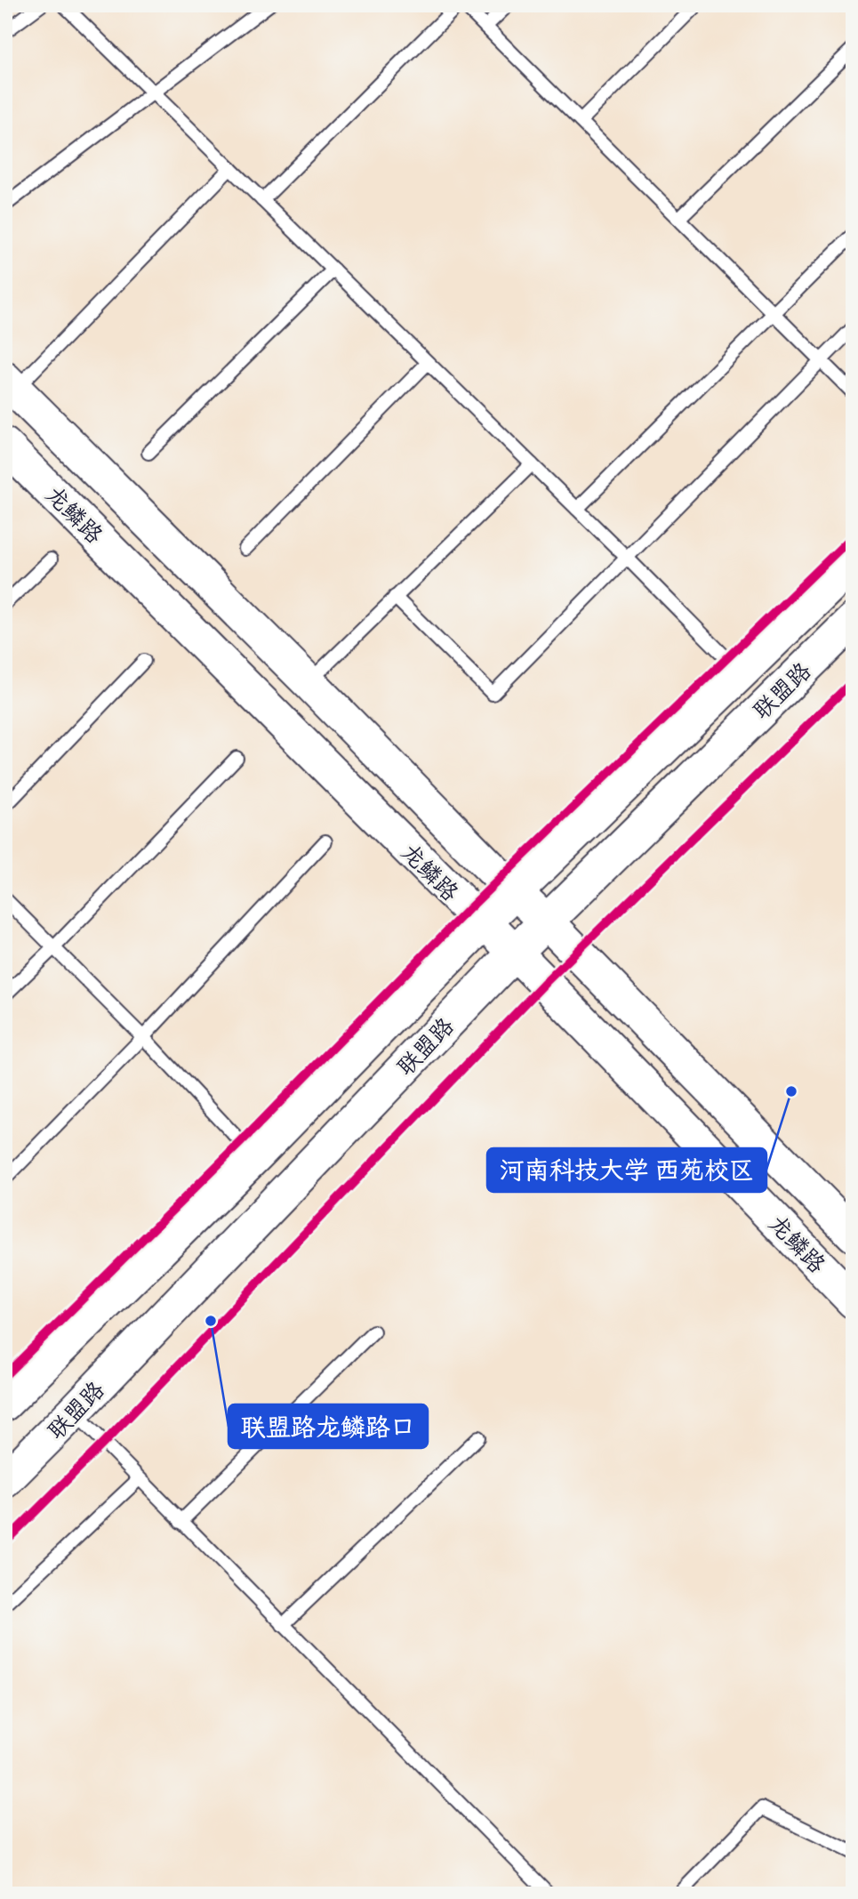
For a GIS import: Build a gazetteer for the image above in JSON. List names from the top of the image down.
{
  "streets": {
    "main road": ["龙鳞路", "联盟路"]
  },
  "crossings": [
    ["龙鳞路", "联盟路"]
  ],
  "places": ["河南科技大学 西苑校区", "联盟路龙鳞路口"]
}
